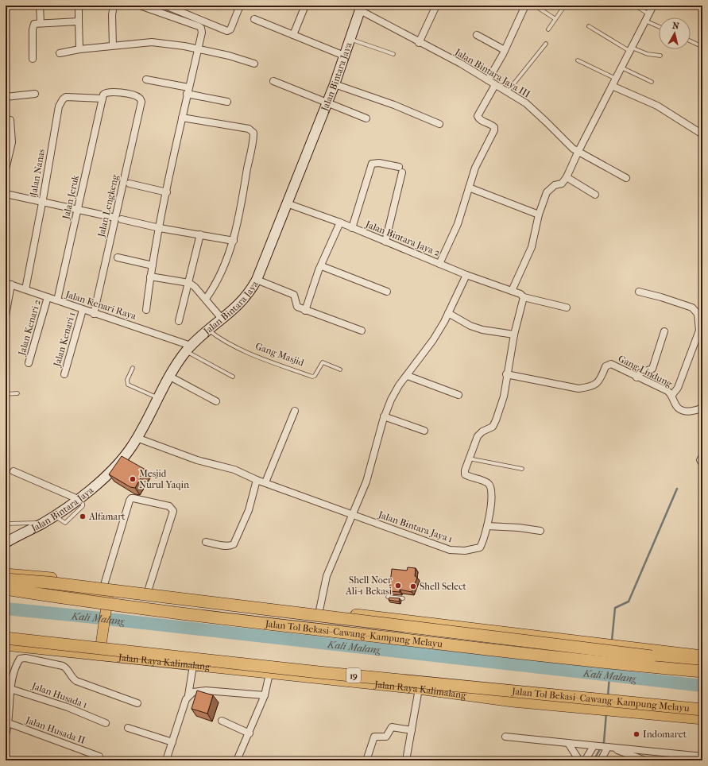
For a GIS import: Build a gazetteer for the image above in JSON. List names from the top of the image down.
{
  "streets": {
    "highway": ["Jalan Tol Bekasi–Cawang–Kampung Melayu", "19"],
    "main road": ["Jalan Raya Kalimalang"],
    "street": [
      "Jalan Bintara Jaya III",
      "Jalan Bintara Jaya",
      "Jalan Nanas",
      "Jalan Jeruk",
      "Jalan Lengkeng",
      "Jalan Bintara Jaya 2",
      "Jalan Kenari Raya",
      "Jalan Kenari 2",
      "Jalan Kenari 1",
      "Gang Lindung",
      "Jalan Bintara Jaya 1",
      "Jalan Husada 1",
      "Jalan Husada II"
    ],
    "lane": ["Gang Masjid"]
  },
  "crossings": [
    ["Jalan Bintara Jaya III", "Jalan Bintara Jaya"],
    ["Jalan Bintara Jaya", "Jalan Bintara Jaya 2"],
    ["Jalan Bintara Jaya", "Jalan Kenari Raya"],
    ["Jalan Bintara Jaya", "Gang Masjid"],
    ["Jalan Bintara Jaya", "Jalan Bintara Jaya 1"],
    ["Jalan Nanas", "Jalan Jeruk"],
    ["Jalan Nanas", "Jalan Lengkeng"],
    ["Jalan Nanas", "Jalan Kenari Raya"],
    ["Jalan Jeruk", "Jalan Lengkeng"],
    ["Jalan Jeruk", "Jalan Kenari Raya"],
    ["Jalan Lengkeng", "Jalan Kenari Raya"],
    ["Jalan Kenari Raya", "Jalan Kenari 2"],
    ["Jalan Kenari Raya", "Jalan Kenari 1"],
    ["Gang Lindung", "Jalan Bintara Jaya 1"]
  ],
  "water": ["Kali Malang"],
  "places": [
    "Mesjid Nurul Yaqin",
    "Alfamart",
    "Shell Noer Ali-1 Bekasi",
    "Shell Select",
    "Indomaret"
  ],
  "north": "top"
}
